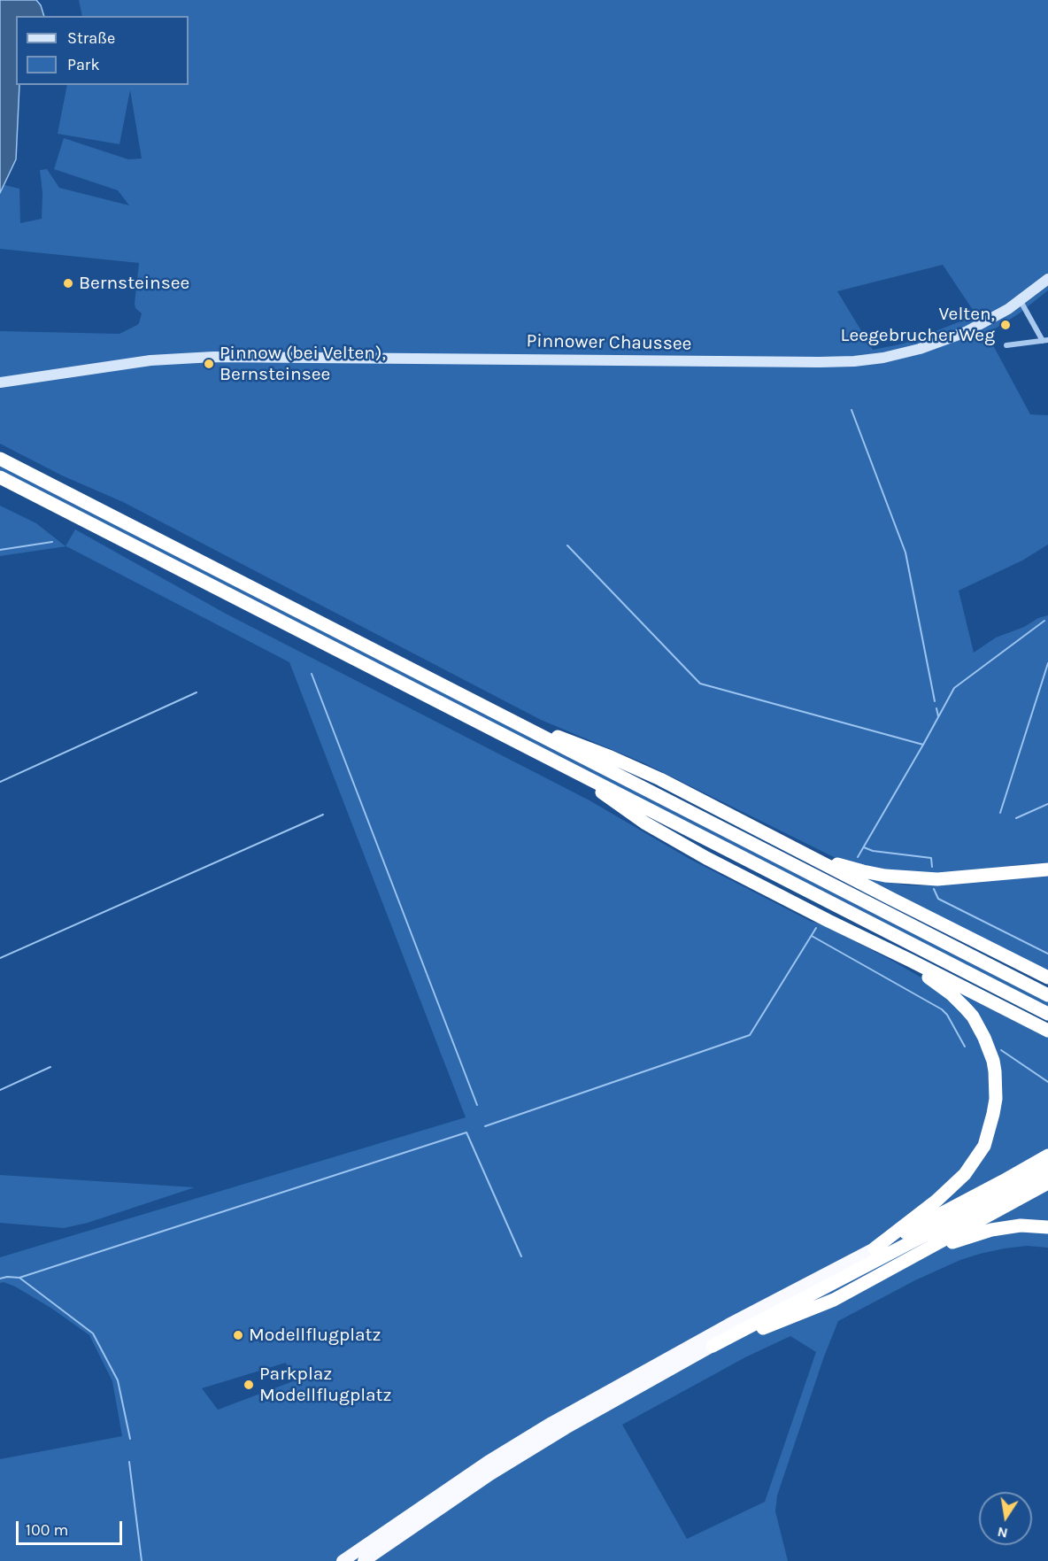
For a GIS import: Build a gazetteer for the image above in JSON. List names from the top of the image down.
{
  "streets": {
    "main road": ["Pinnower Chaussee"]
  },
  "places": [
    "Bernsteinsee",
    "Velten, Leegebrucher Weg",
    "Pinnow (bei Velten), Bernsteinsee",
    "Modellflugplatz",
    "Parkplaz Modellflugplatz"
  ],
  "legend": ["Straße", "Park"],
  "scale_bar": "100 m",
  "north": "bottom"
}
